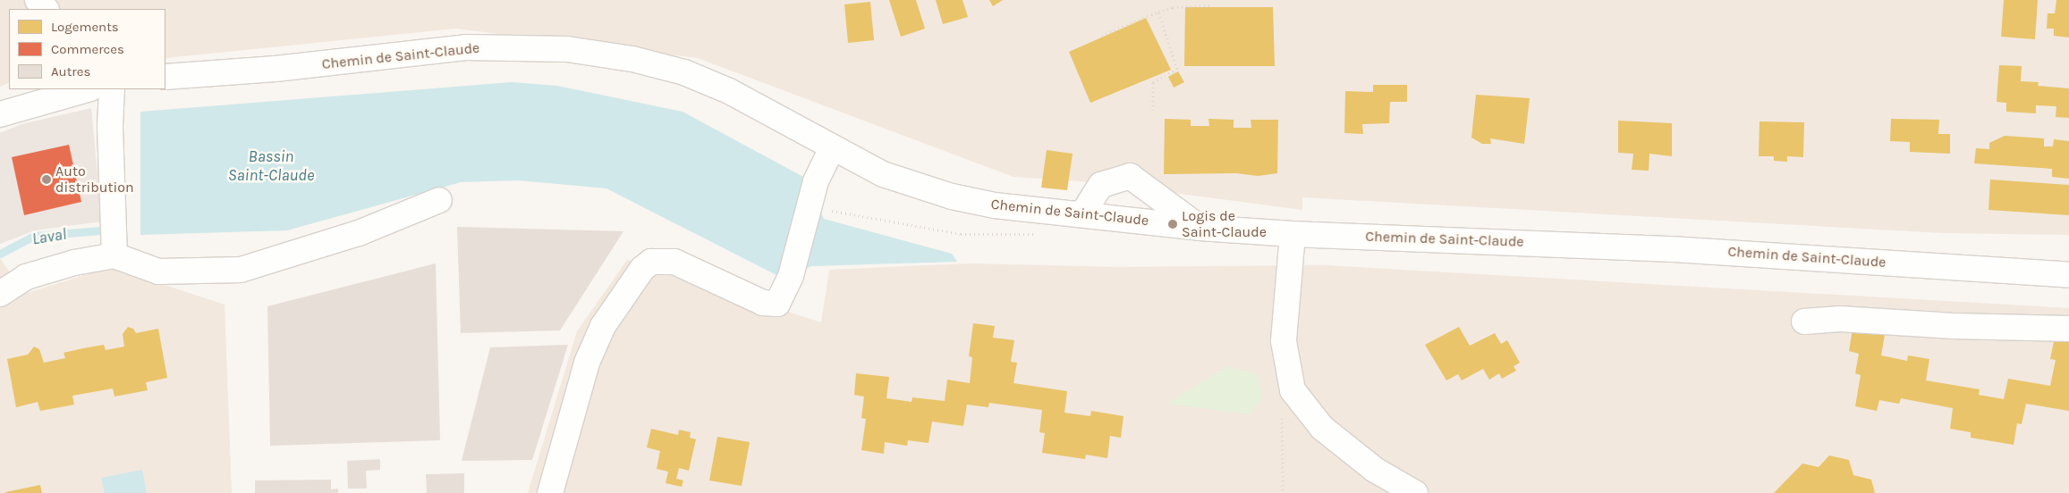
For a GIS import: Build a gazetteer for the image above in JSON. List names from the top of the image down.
{
  "streets": {
    "street": ["Chemin de Saint-Claude"]
  },
  "water": ["Bassin Saint-Claude", "Laval"],
  "places": ["Auto distribution", "Logis de Saint-Claude"],
  "legend": ["Logements", "Commerces", "Autres"]
}
